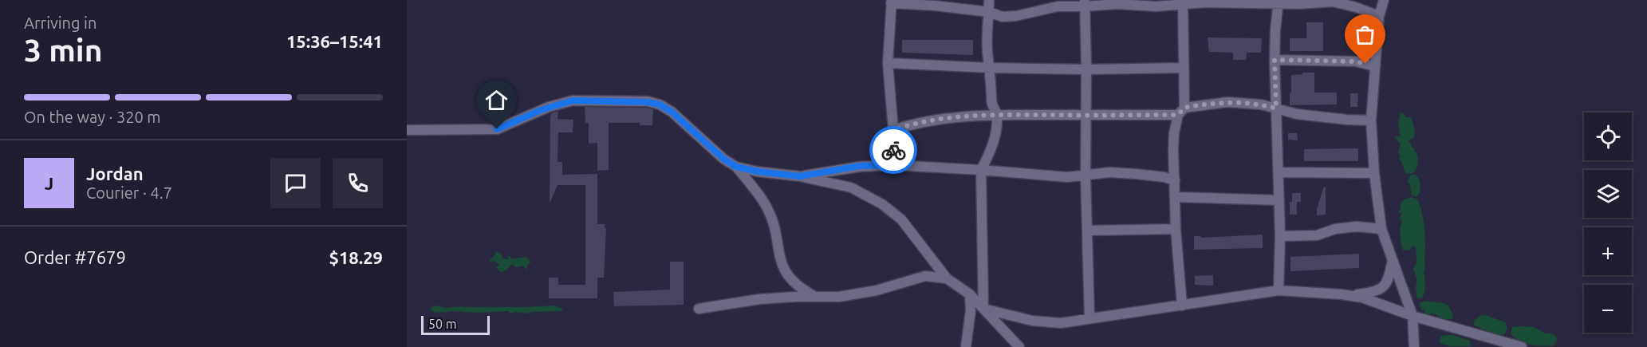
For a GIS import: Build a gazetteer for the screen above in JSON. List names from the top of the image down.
{
  "scale_bar": "50 m",
  "page": {
    "heading": ["3 min", "Arriving in", "15:36–15:41"],
    "panel": [
      "Jordan",
      "Courier · 4.7",
      "Order #7679",
      "$18.29"
    ],
    "bar": "On the way · 320 m",
    "map_buttons": ["+", "−"],
    "round": "J",
    "scale": "50 m"
  }
}
